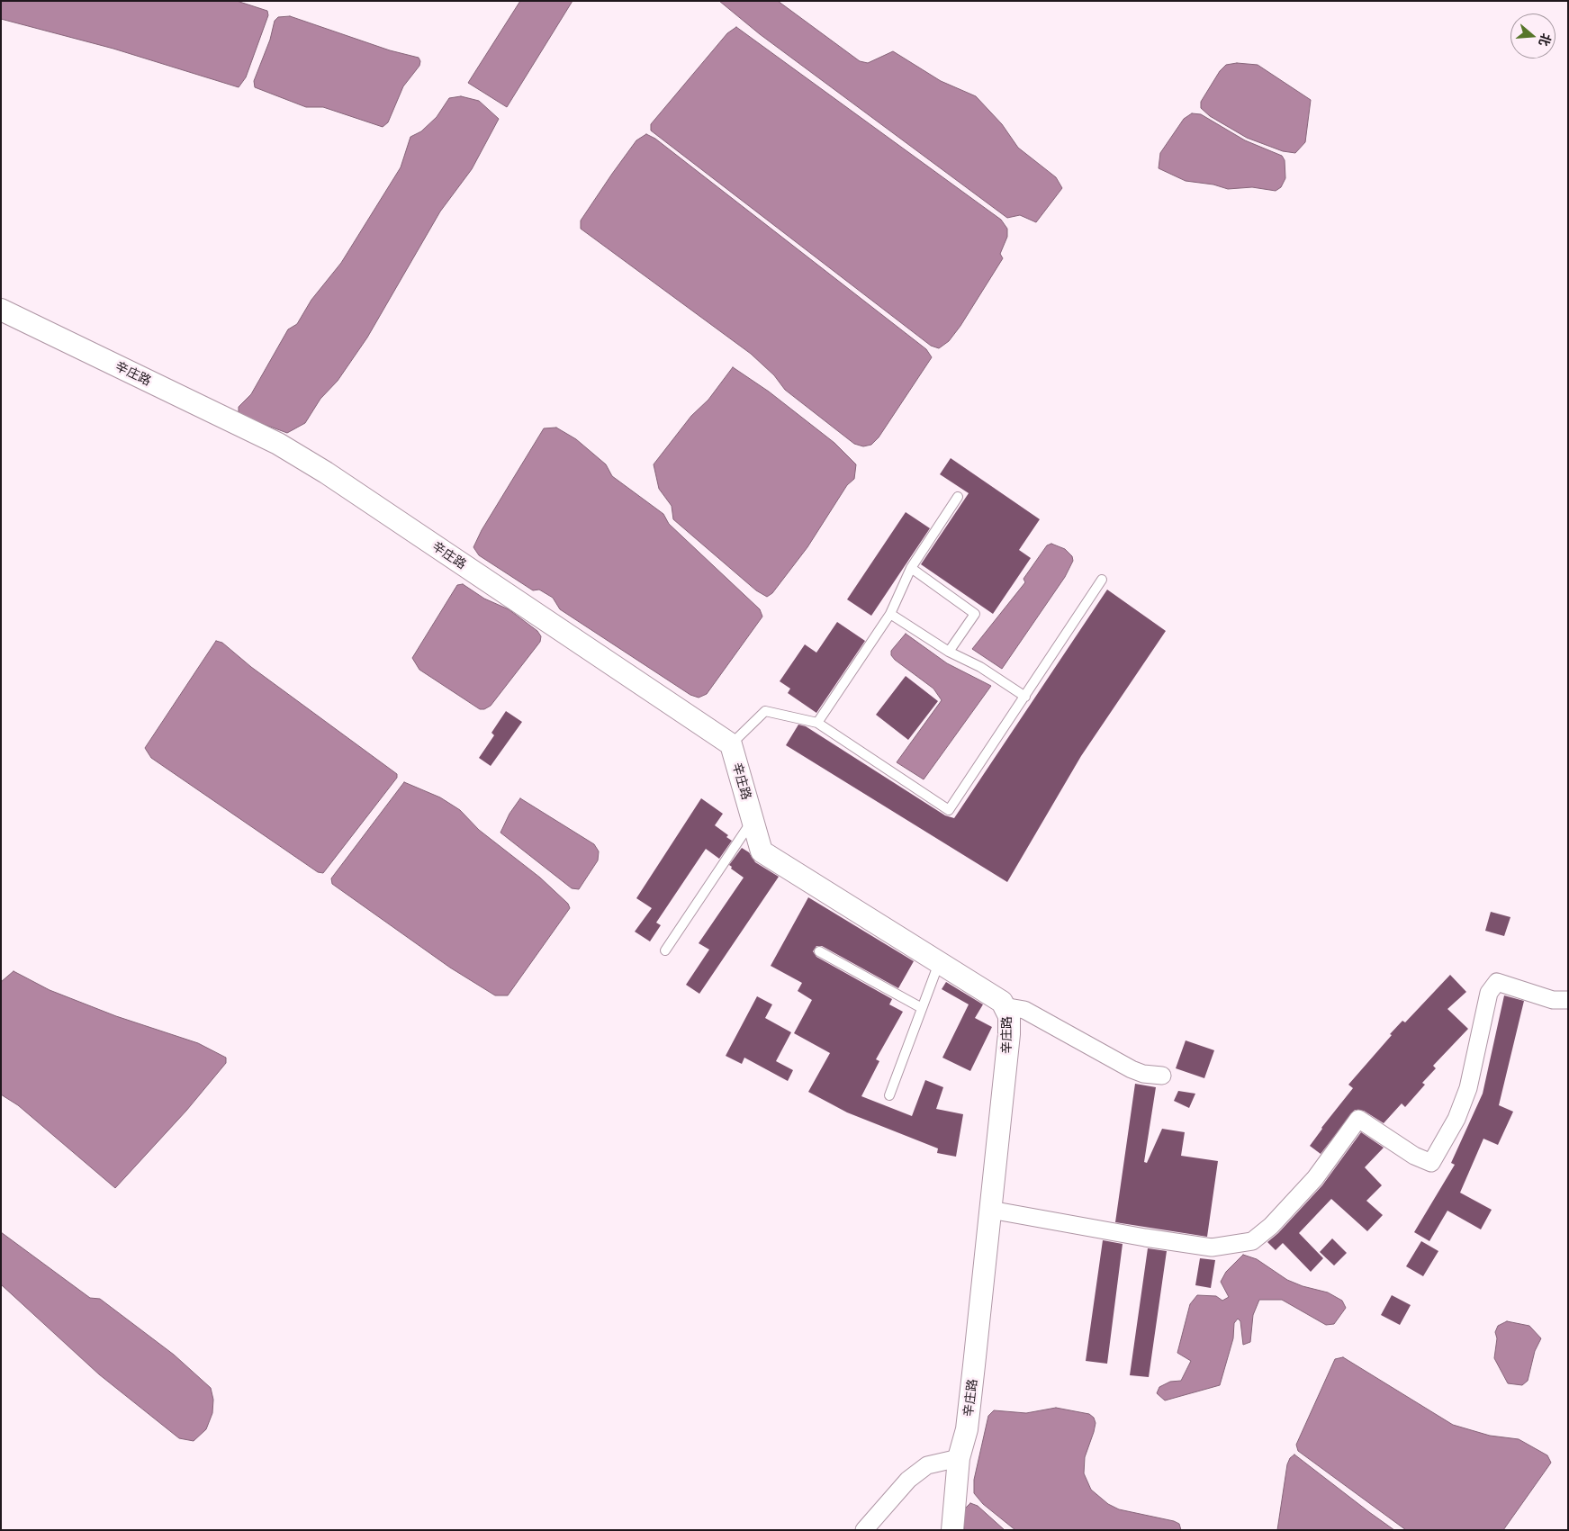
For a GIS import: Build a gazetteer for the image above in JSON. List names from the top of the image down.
{
  "streets": {
    "street": ["辛庄路"]
  },
  "north": "right"
}
